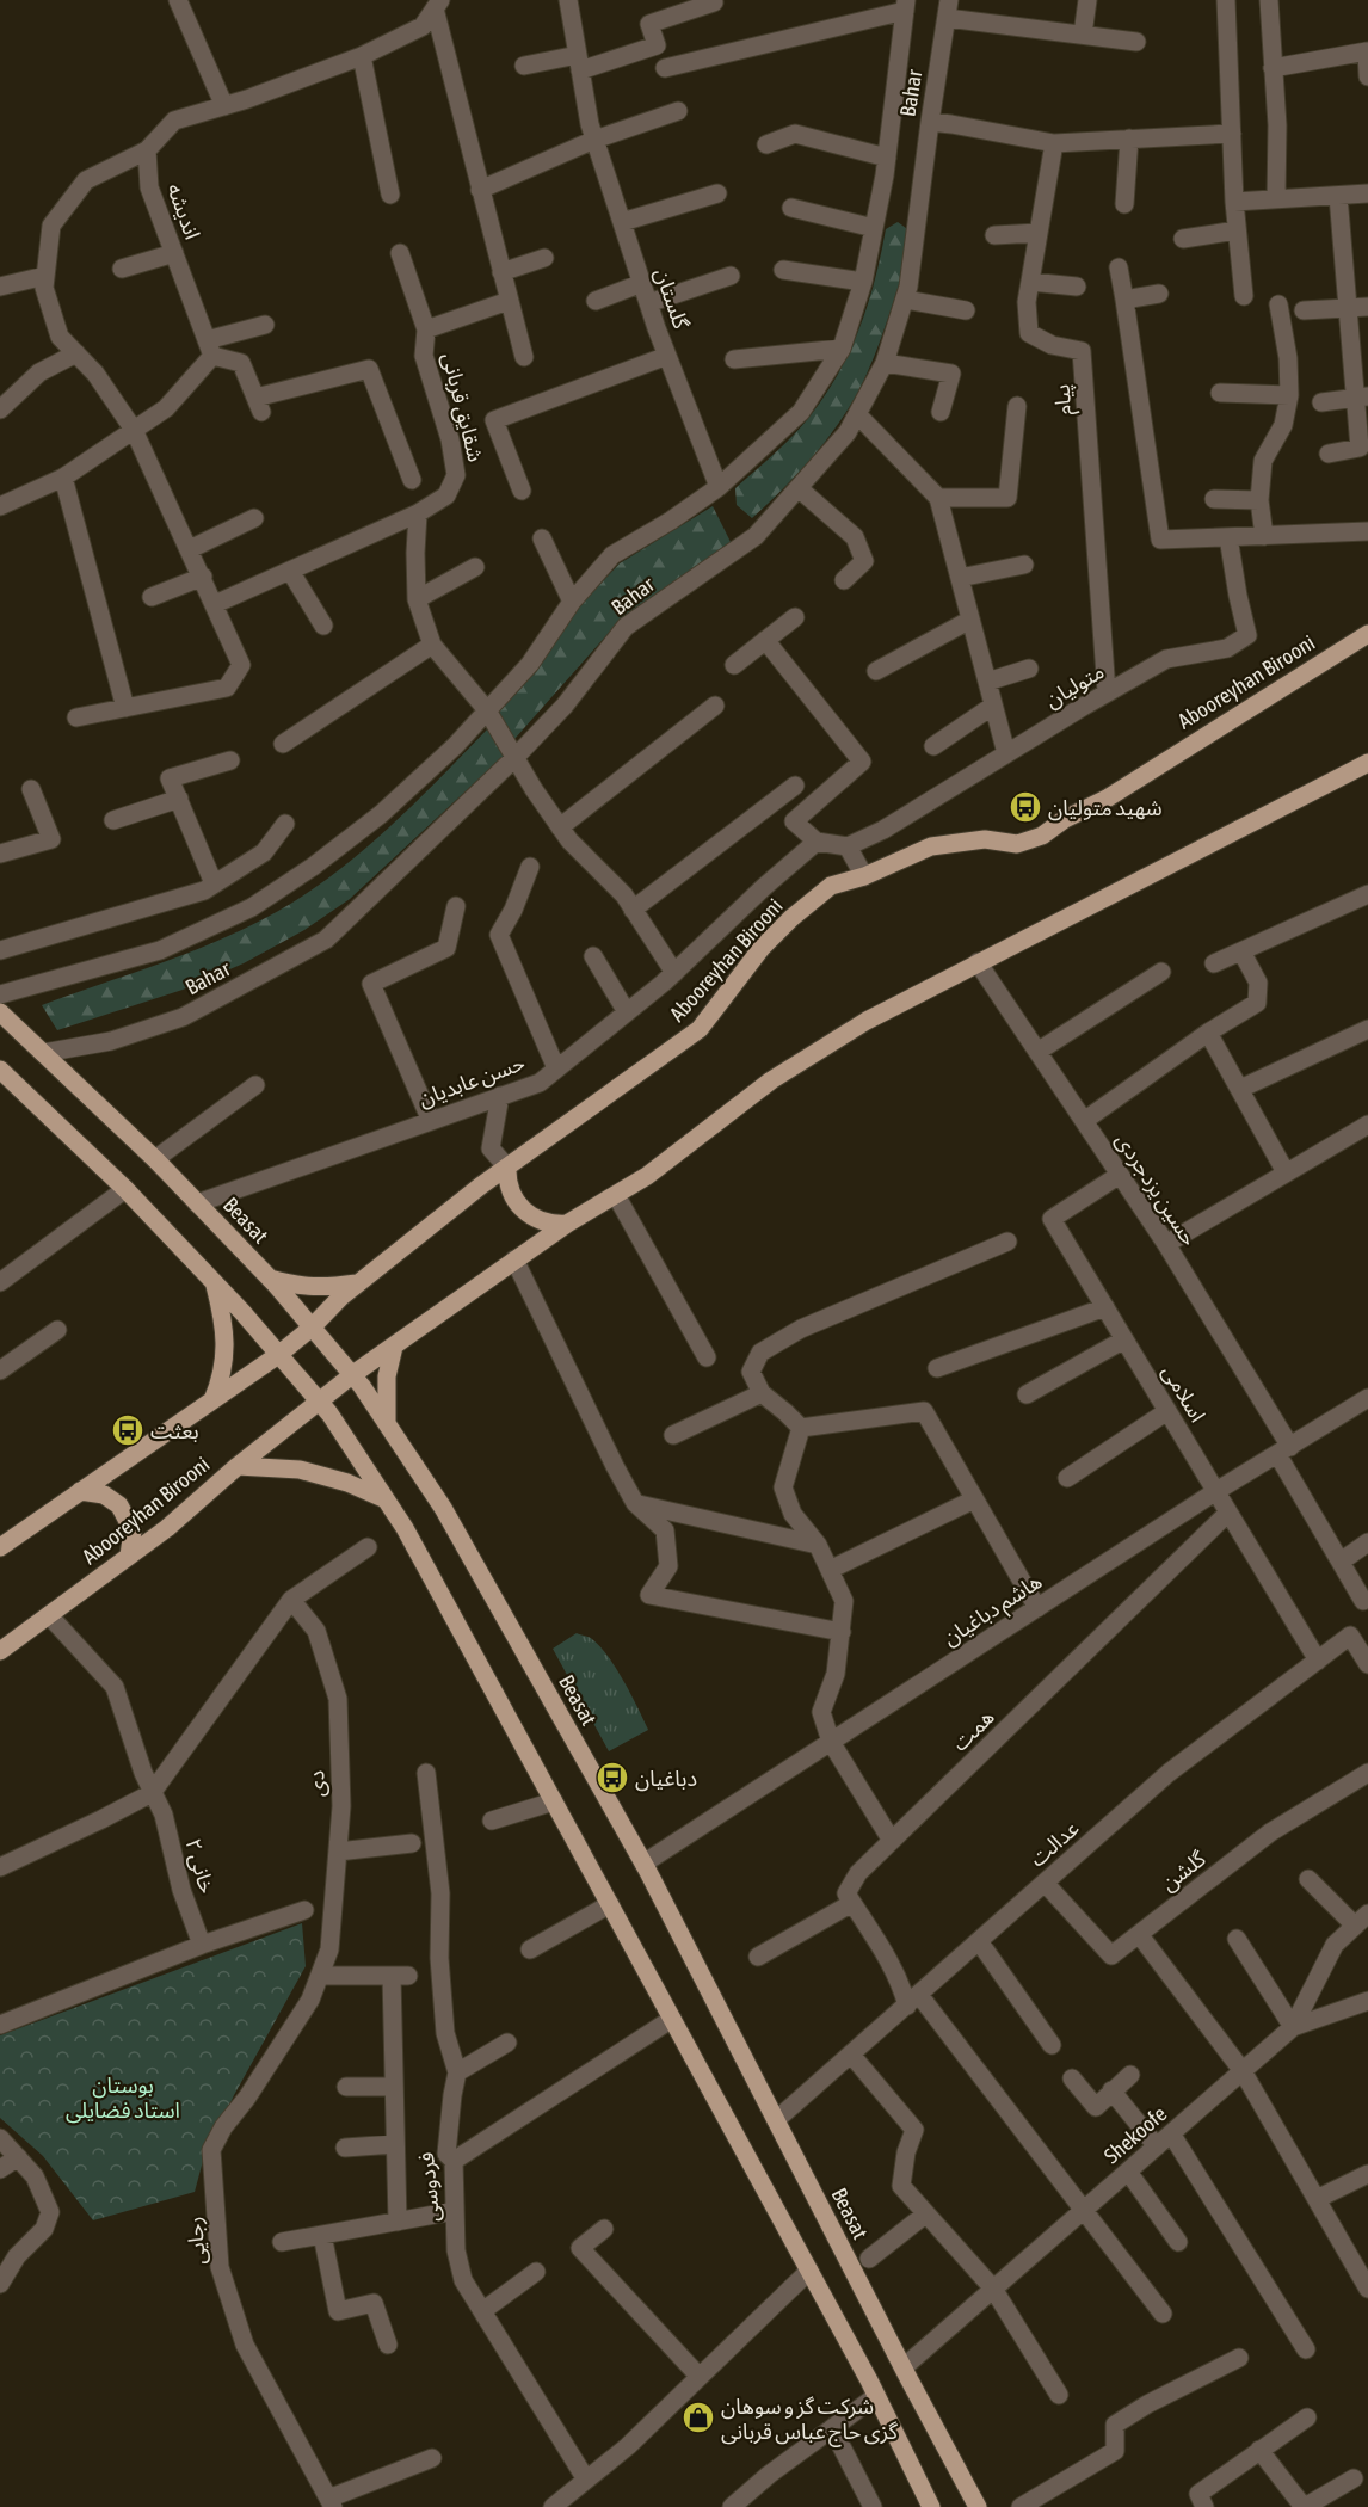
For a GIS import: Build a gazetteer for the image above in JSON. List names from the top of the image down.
{
  "streets": {
    "main road": ["Abooreyhan Birooni", "Beasat"],
    "street": [
      "Bahar",
      "اندیشه",
      "گلستان",
      "پیام",
      "شقایق قربانی",
      "متولیان",
      "حسن عابدیان",
      "حسین یزدجردی",
      "اسلامی",
      "هاشم دباغیان",
      "همت",
      "دی",
      "عدالت",
      "خانی ۲",
      "گلشن",
      "Shekoofe",
      "فردوسی",
      "رجایی"
    ]
  },
  "crossings": [
    ["Bahar", "گلستان"],
    ["Bahar", "Beasat"],
    ["پیام", "متولیان"],
    ["Abooreyhan Birooni", "Beasat"],
    ["Abooreyhan Birooni", "خانی ۲"],
    ["حسن عابدیان", "Beasat"],
    ["حسین یزدجردی", "اسلامی"],
    ["حسین یزدجردی", "هاشم دباغیان"],
    ["Beasat", "هاشم دباغیان"],
    ["Beasat", "عدالت"],
    ["Beasat", "Shekoofe"],
    ["اسلامی", "هاشم دباغیان"],
    ["اسلامی", "همت"],
    ["اسلامی", "عدالت"],
    ["دی", "رجایی"],
    ["عدالت", "گلشن"]
  ],
  "parks": ["بوستان استاد فضایلی"],
  "places": {
    "bus stop": ["شهید متولیان", "بعثت", "دباغیان"],
    "shop": ["شرکت گز و سوهان گزی حاج عباس قربانی"]
  }
}
